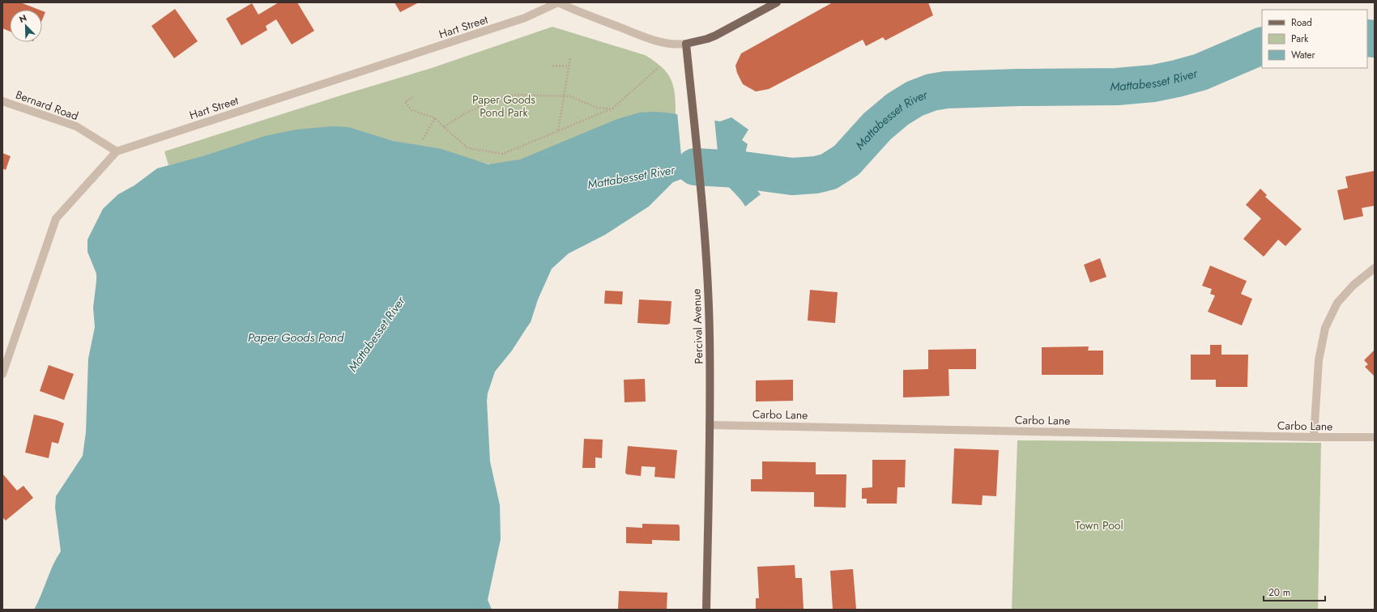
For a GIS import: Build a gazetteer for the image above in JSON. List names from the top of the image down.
{
  "streets": {
    "main road": ["Percival Avenue"],
    "street": ["Hart Street", "Bernard Road", "Carbo Lane"]
  },
  "crossings": [
    ["Hart Street", "Bernard Road"],
    ["Percival Avenue", "Carbo Lane"]
  ],
  "water": ["Mattabesset River", "Paper Goods Pond"],
  "parks": ["Paper Goods Pond Park", "Town Pool"],
  "legend": ["Road", "Park", "Water"],
  "scale_bar": "20 m",
  "north": "top left"
}
